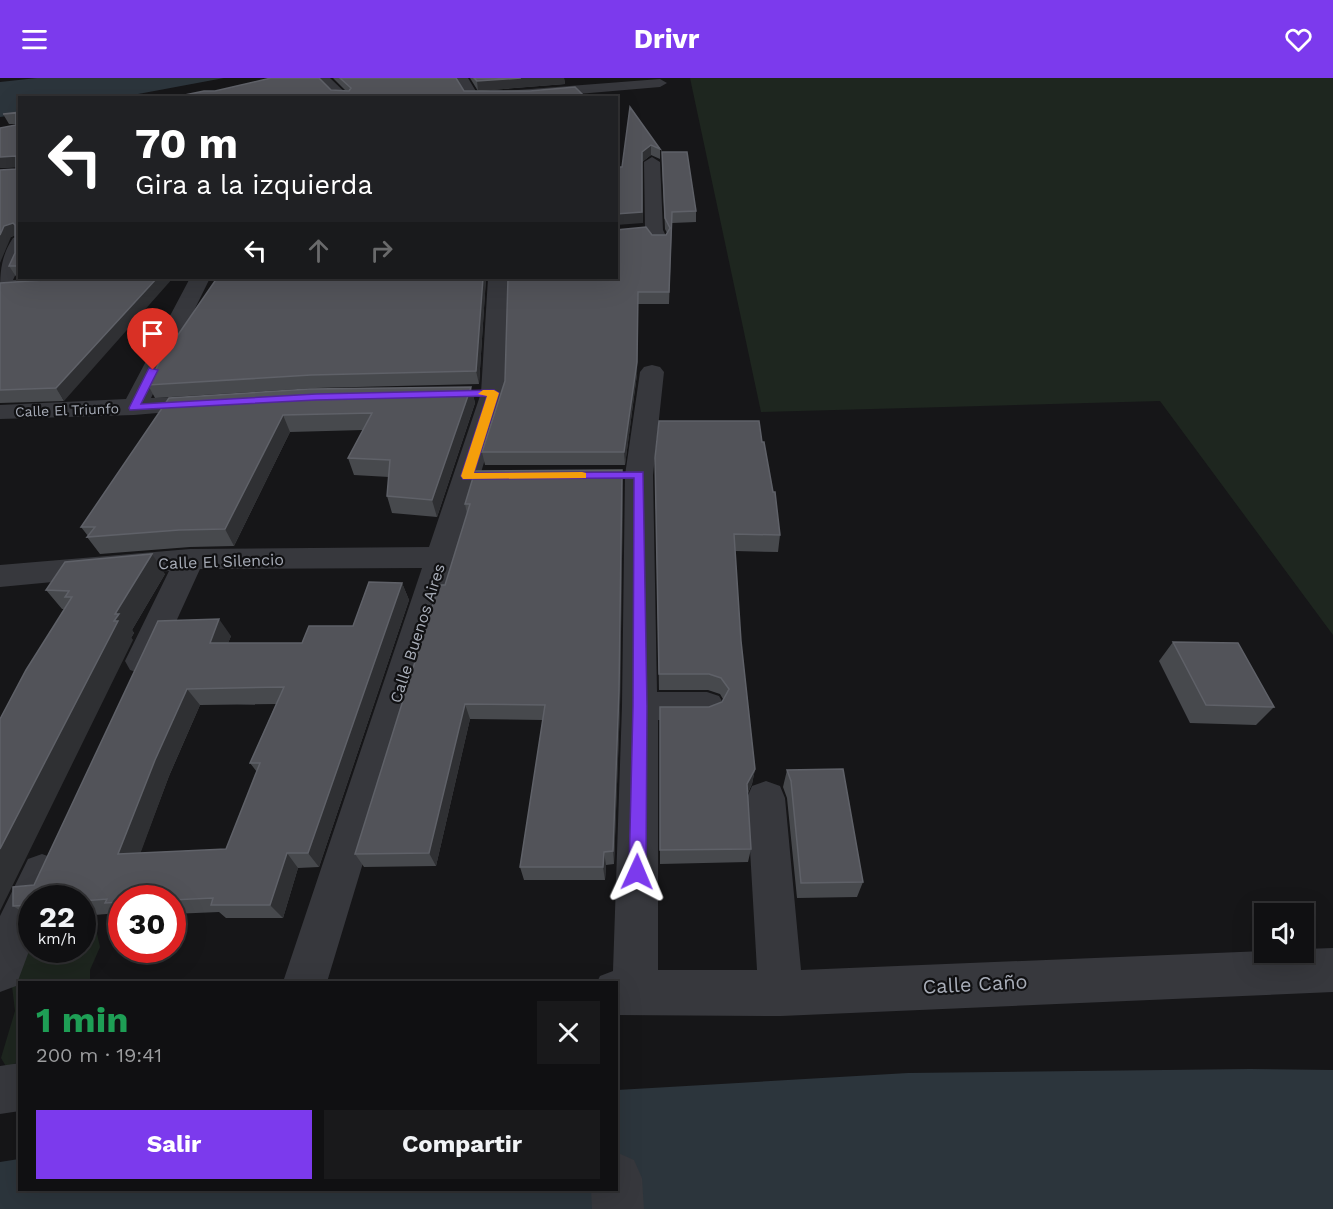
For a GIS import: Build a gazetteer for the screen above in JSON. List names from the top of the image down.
{
  "streets": {
    "street": [
      "Calle El Triunfo",
      "Calle El Silencio",
      "Calle Buenos Aires",
      "Calle Caño"
    ]
  },
  "crossings": [
    ["Calle El Silencio", "Calle Buenos Aires"]
  ],
  "page": {
    "header": "Drivr",
    "turn": ["70 m", "Gira a la izquierda"],
    "speed": "22 km/h",
    "limit": "30",
    "heading": ["1 min", "200 m · 19:41"],
    "buttons": ["Salir", "Compartir"]
  }
}
